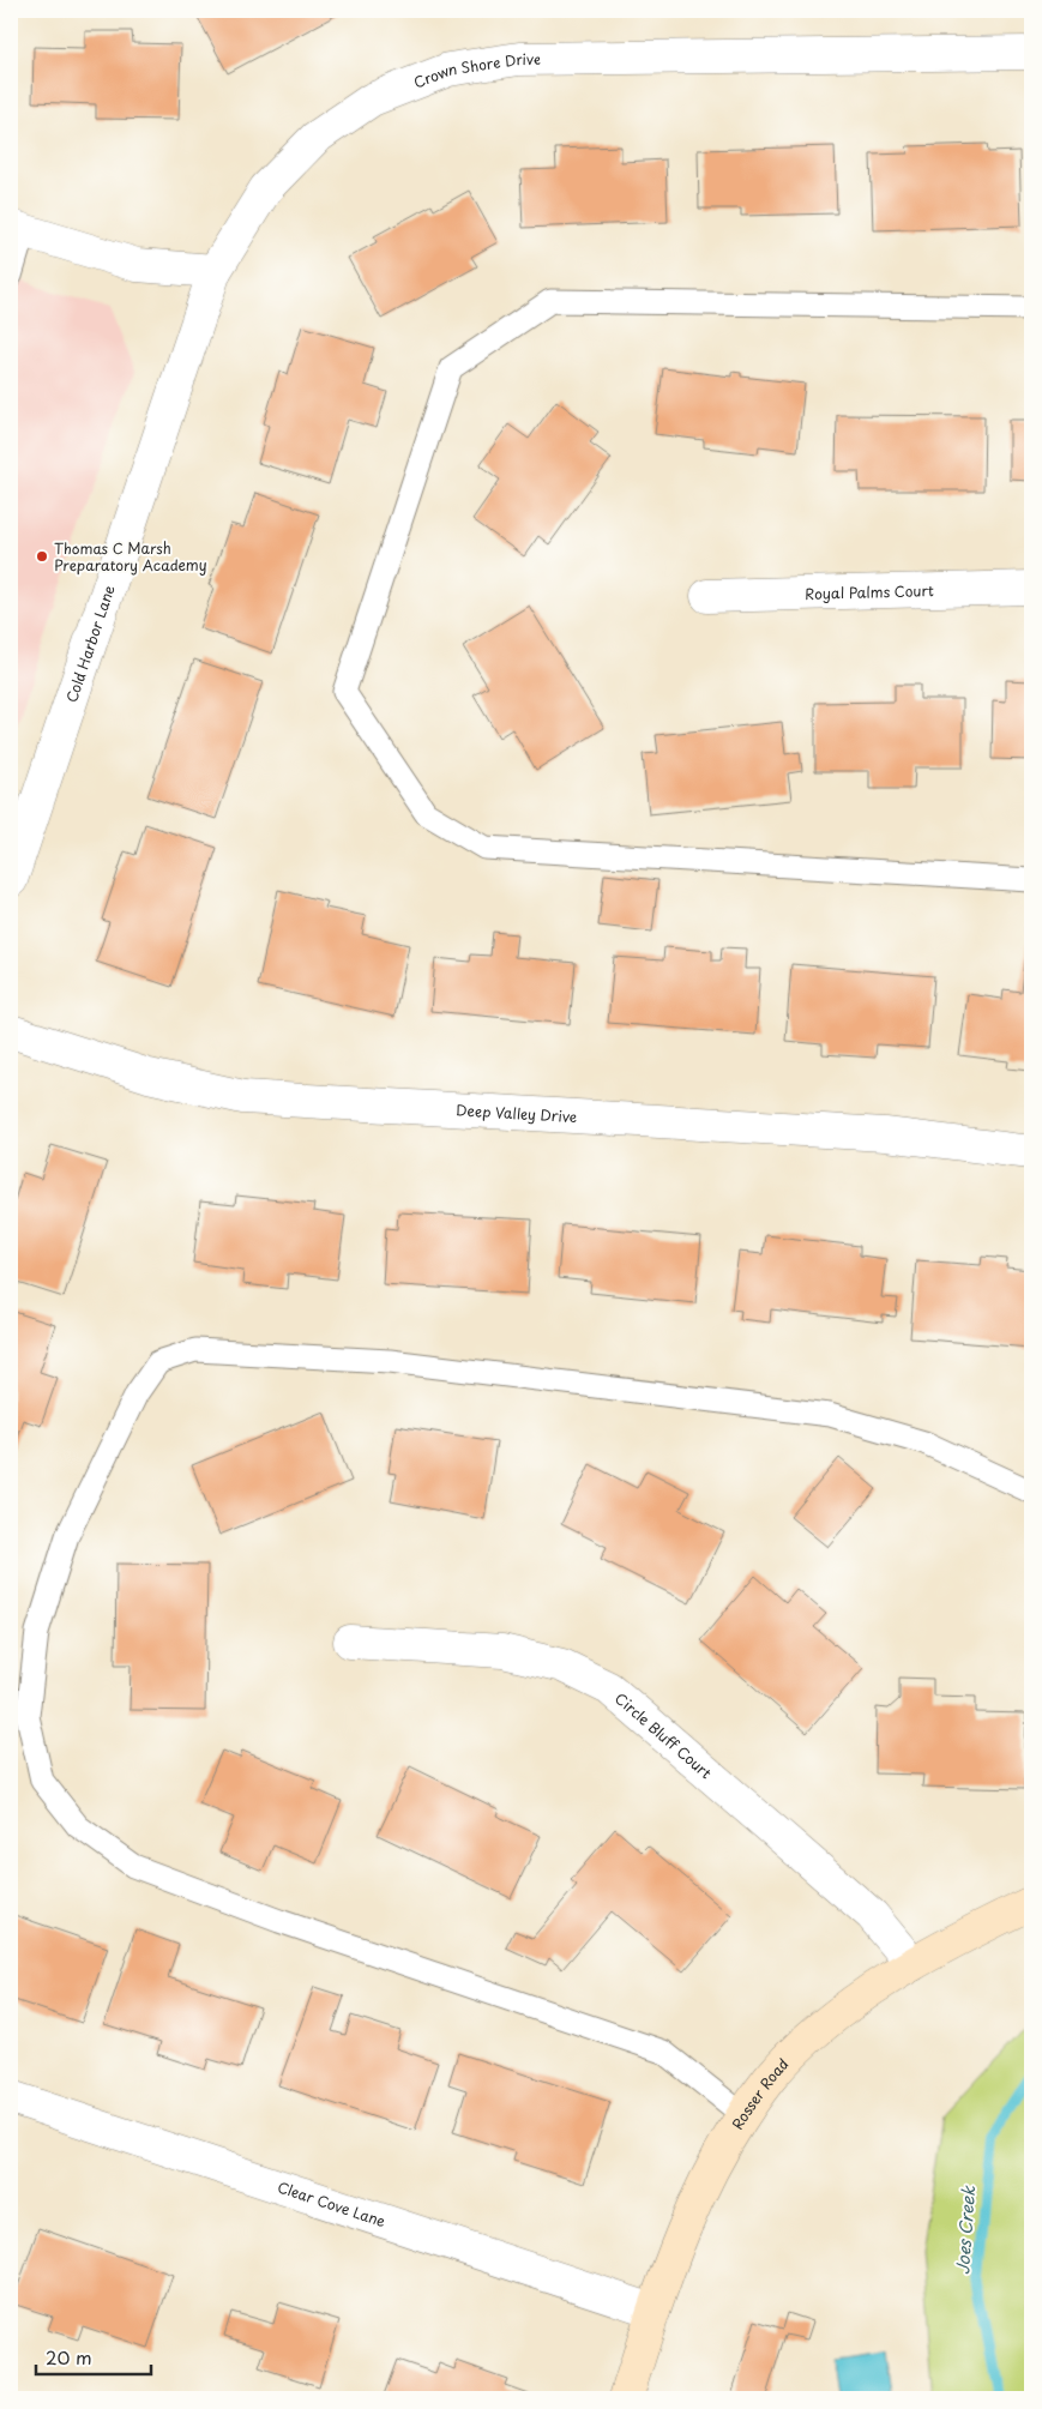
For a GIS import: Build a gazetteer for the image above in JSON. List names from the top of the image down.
{
  "streets": {
    "street": [
      "Crown Shore Drive",
      "Royal Palms Court",
      "Cold Harbor Lane",
      "Deep Valley Drive",
      "Circle Bluff Court",
      "Rosser Road",
      "Clear Cove Lane"
    ]
  },
  "crossings": [
    ["Crown Shore Drive", "Cold Harbor Lane"],
    ["Circle Bluff Court", "Rosser Road"],
    ["Rosser Road", "Clear Cove Lane"]
  ],
  "water": ["Joes Creek"],
  "places": ["Thomas C Marsh Preparatory Academy"],
  "scale_bar": "20 m"
}
